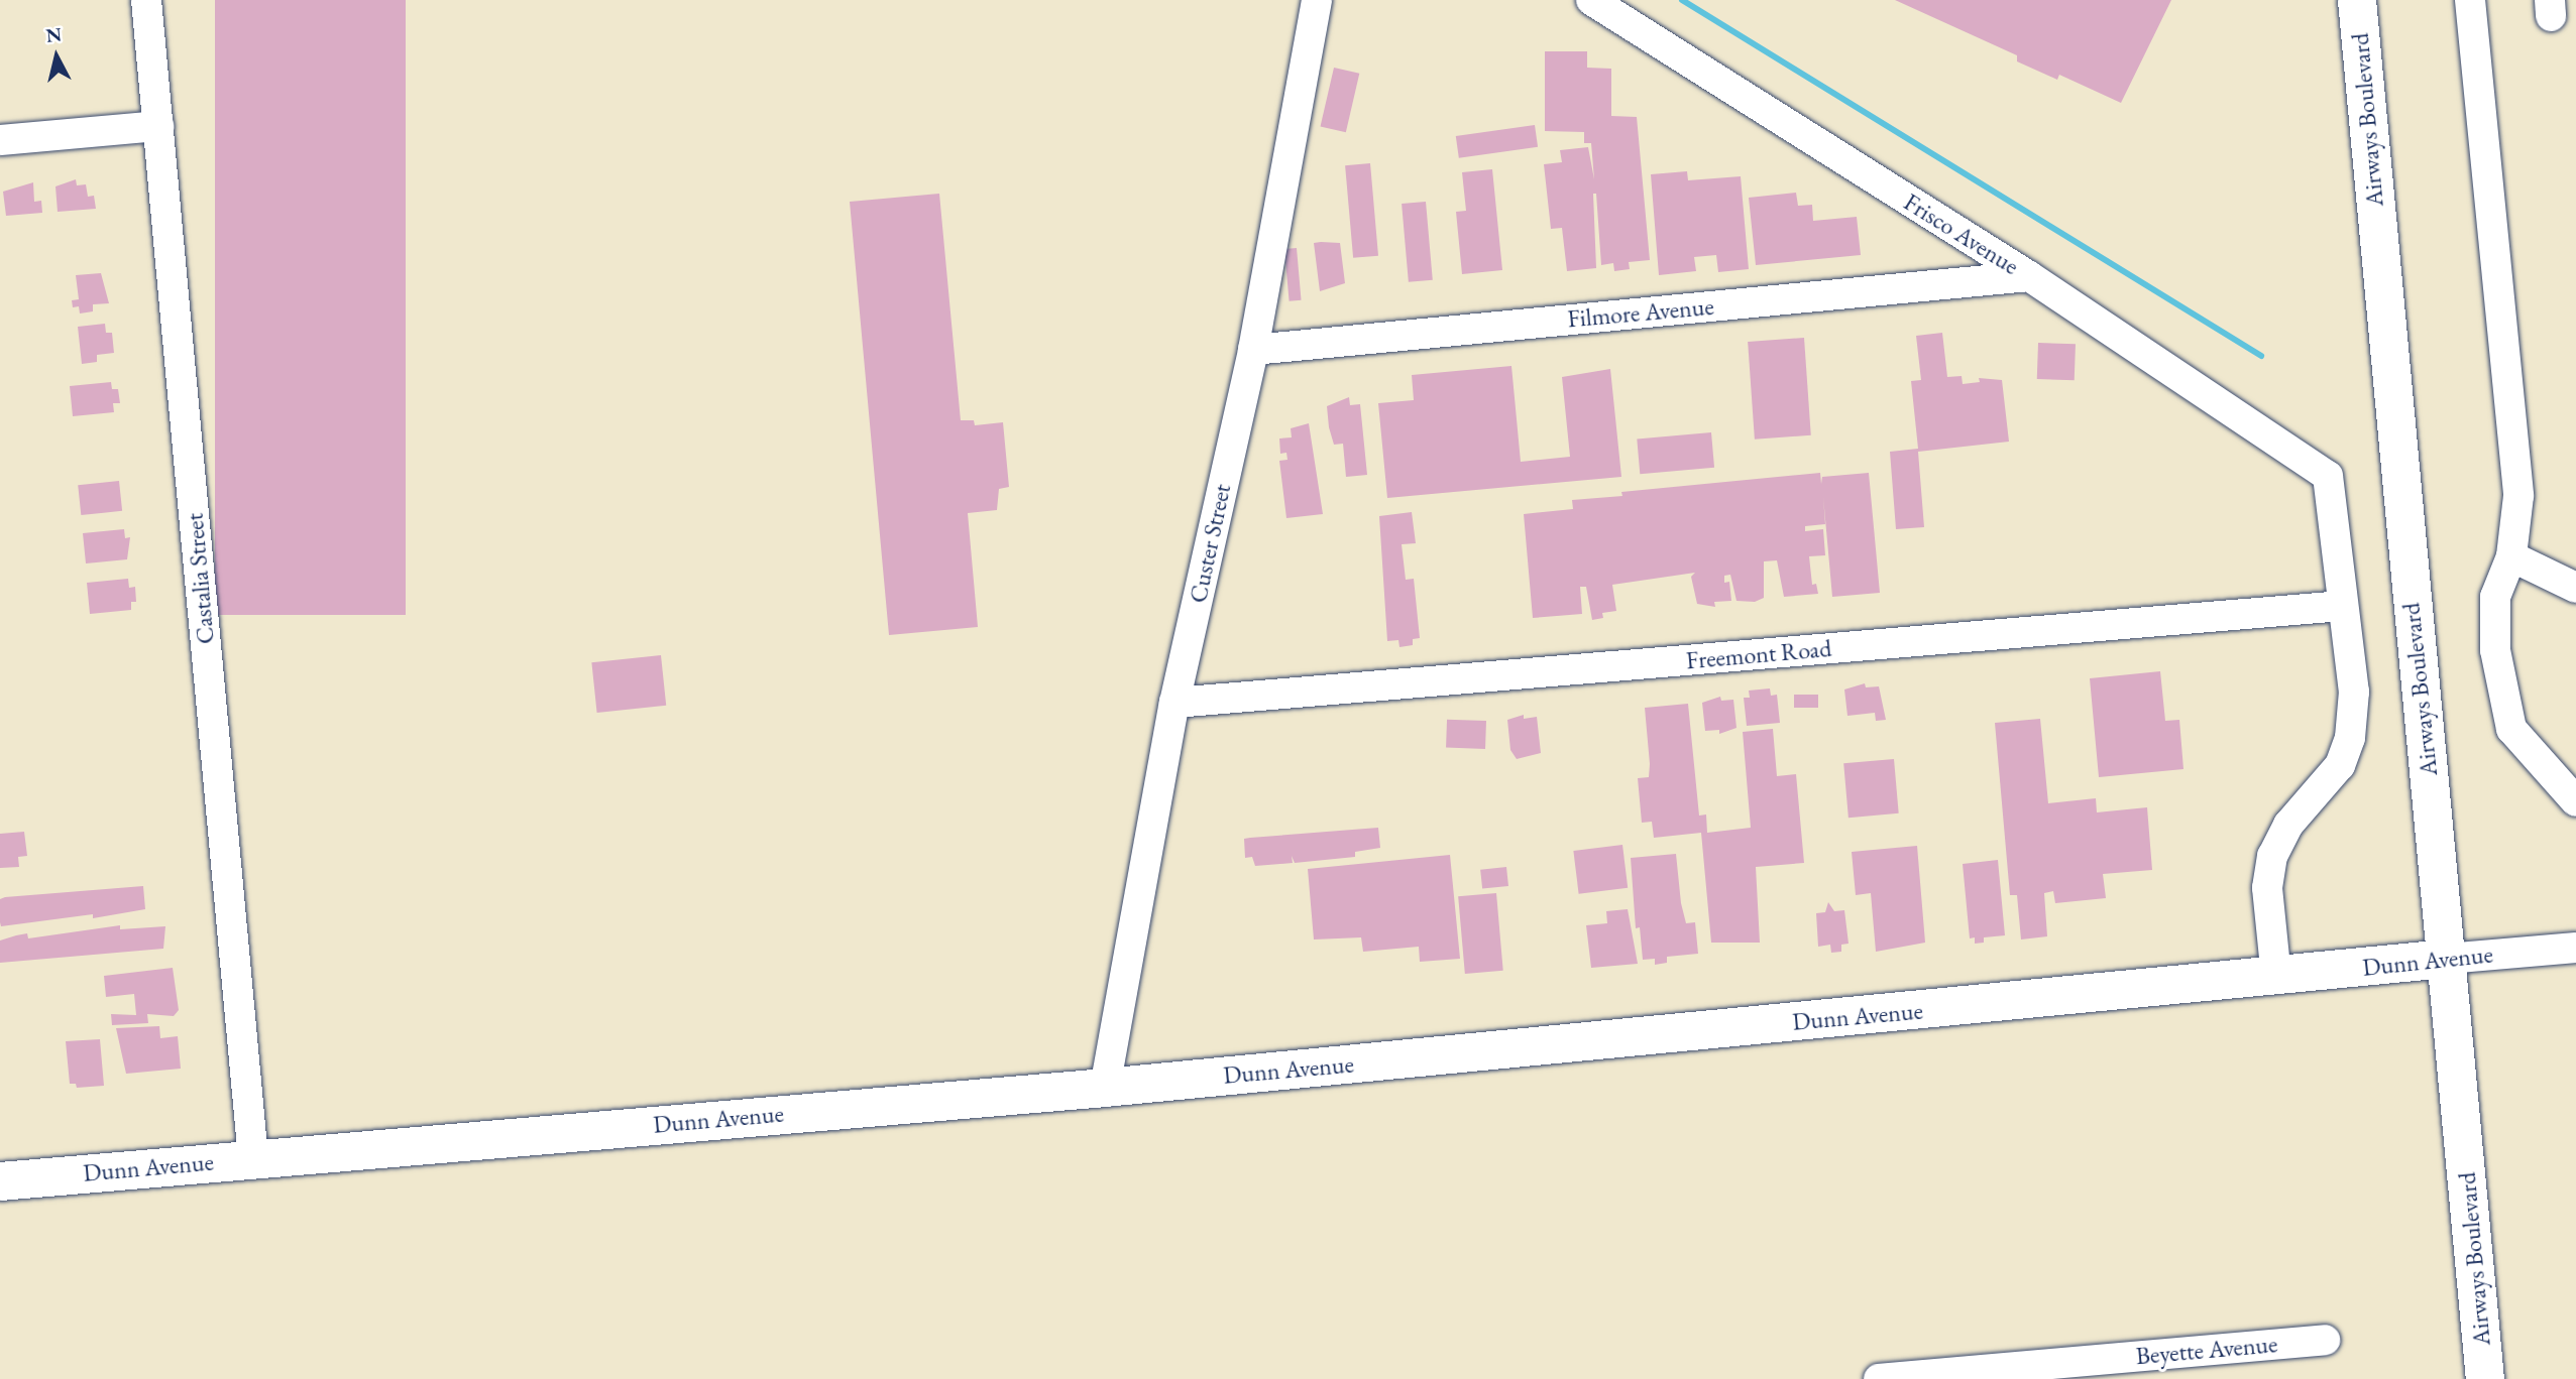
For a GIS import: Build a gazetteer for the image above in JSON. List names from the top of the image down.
{
  "streets": {
    "main road": ["Airways Boulevard", "Dunn Avenue"],
    "street": [
      "Frisco Avenue",
      "Filmore Avenue",
      "Custer Street",
      "Castalia Street",
      "Freemont Road",
      "Beyette Avenue"
    ]
  },
  "crossings": [
    ["Airways Boulevard", "Dunn Avenue"],
    ["Frisco Avenue", "Filmore Avenue"],
    ["Frisco Avenue", "Freemont Road"],
    ["Filmore Avenue", "Custer Street"],
    ["Custer Street", "Freemont Road"],
    ["Custer Street", "Dunn Avenue"],
    ["Castalia Street", "Dunn Avenue"]
  ],
  "north": "top"
}
